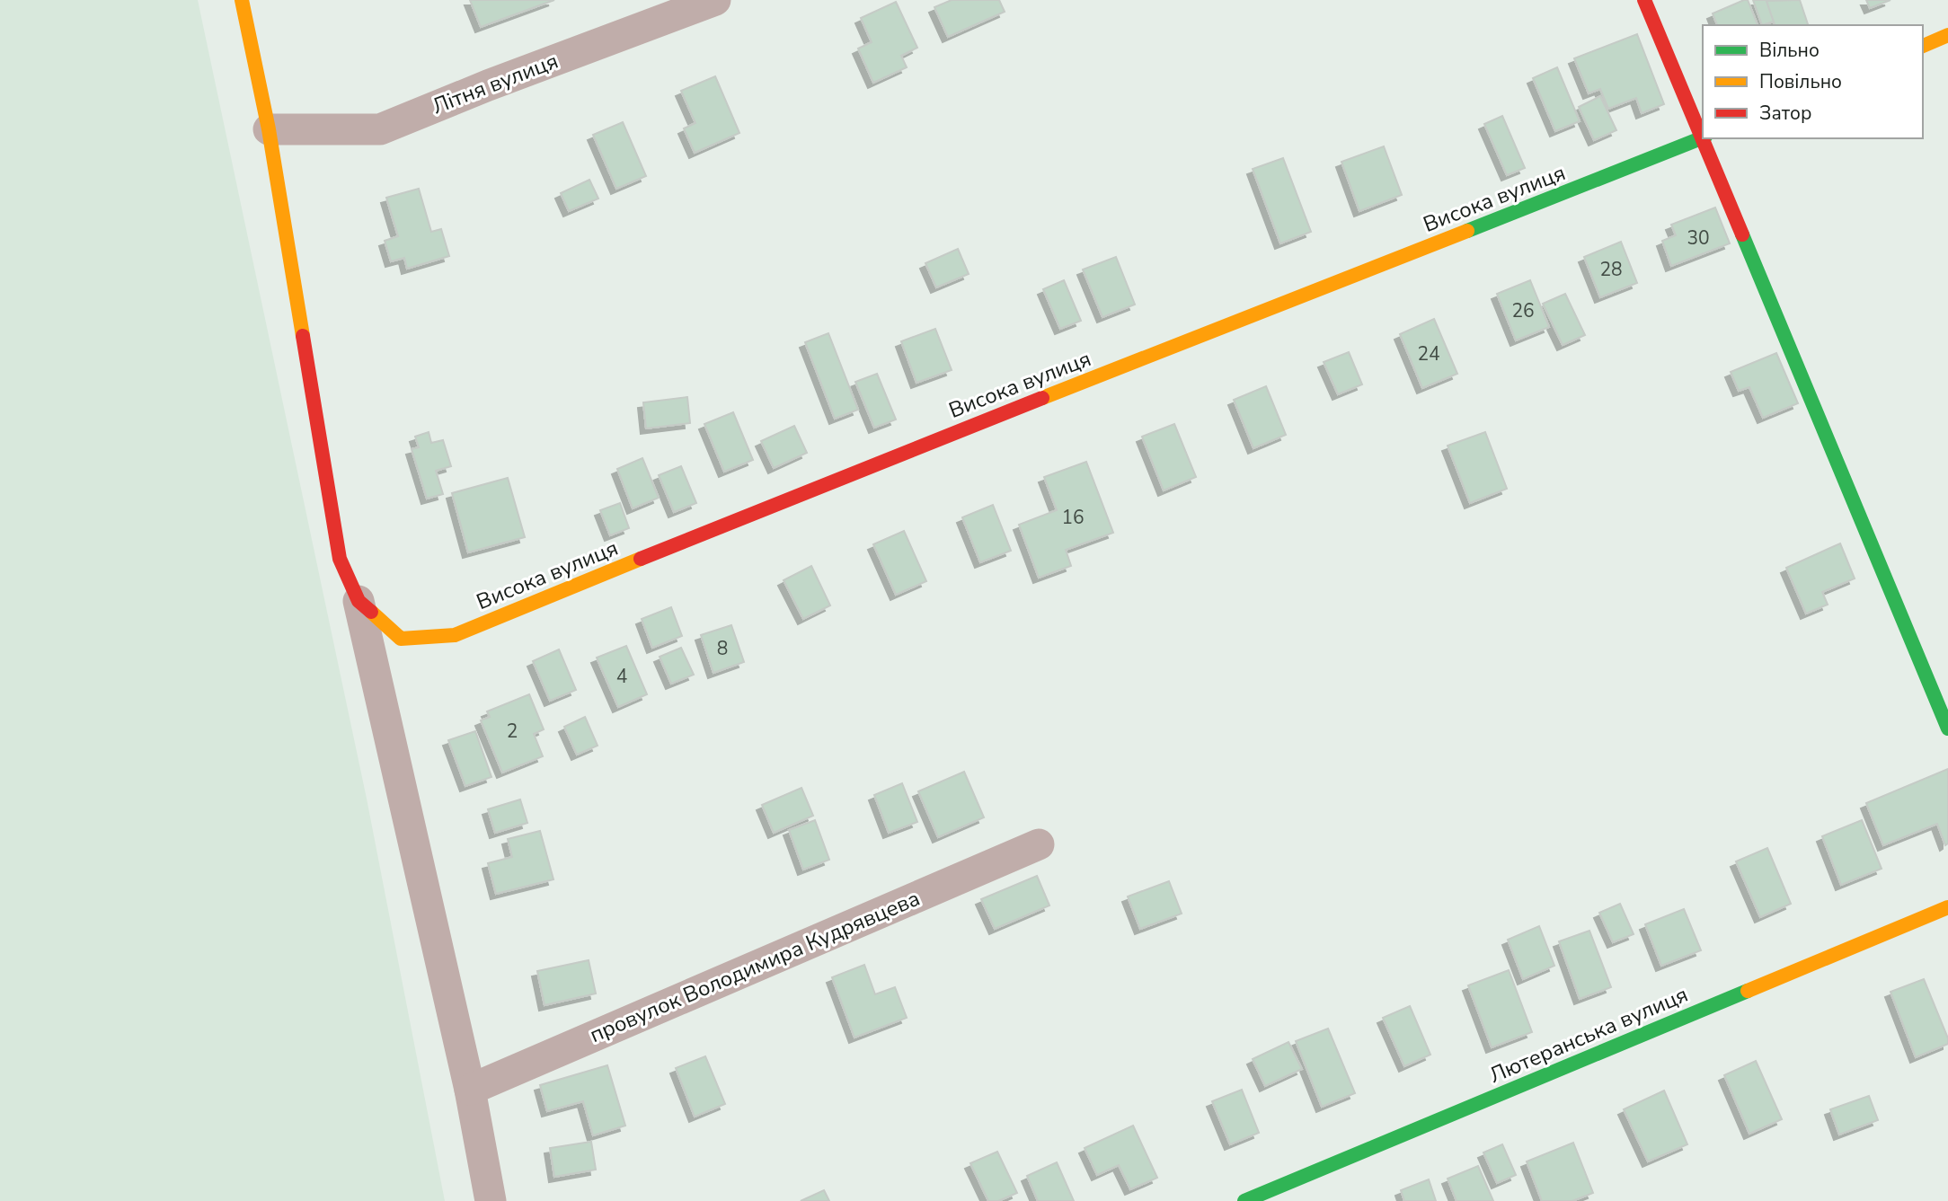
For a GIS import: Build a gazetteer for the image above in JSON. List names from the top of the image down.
{
  "streets": {
    "street": [
      "Літня вулиця",
      "Висока вулиця",
      "провулок Володимира Кудрявцева",
      "Лютеранська вулиця"
    ]
  },
  "house_numbers": [
    "30",
    "28",
    "26",
    "24",
    "16",
    "8",
    "4",
    "2"
  ],
  "legend": ["Вільно", "Повільно", "Затор"]
}
